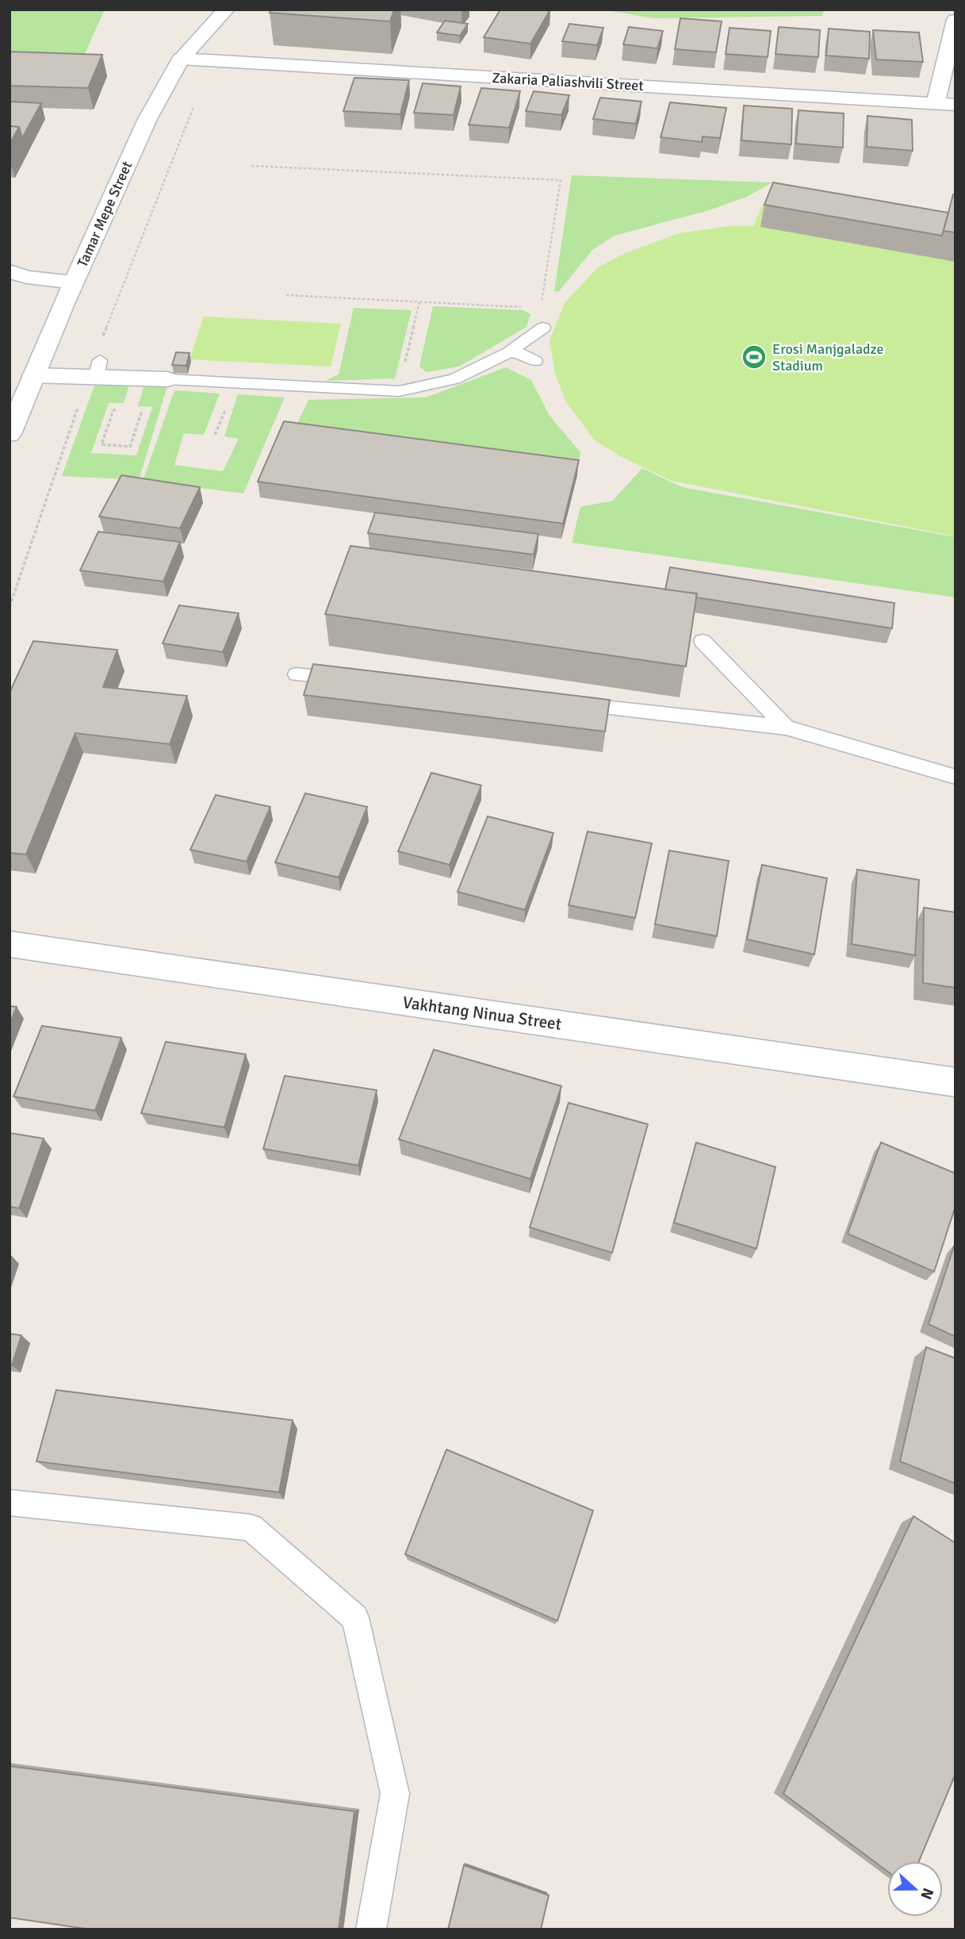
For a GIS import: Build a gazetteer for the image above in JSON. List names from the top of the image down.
{
  "streets": {
    "street": ["Zakaria Paliashvili Street", "Tamar Mepe Street", "Vakhtang Ninua Street"]
  },
  "crossings": [
    ["Zakaria Paliashvili Street", "Tamar Mepe Street"]
  ],
  "places": {
    "sports": ["Erosi Manjgaladze Stadium"]
  },
  "north": "right"
}
